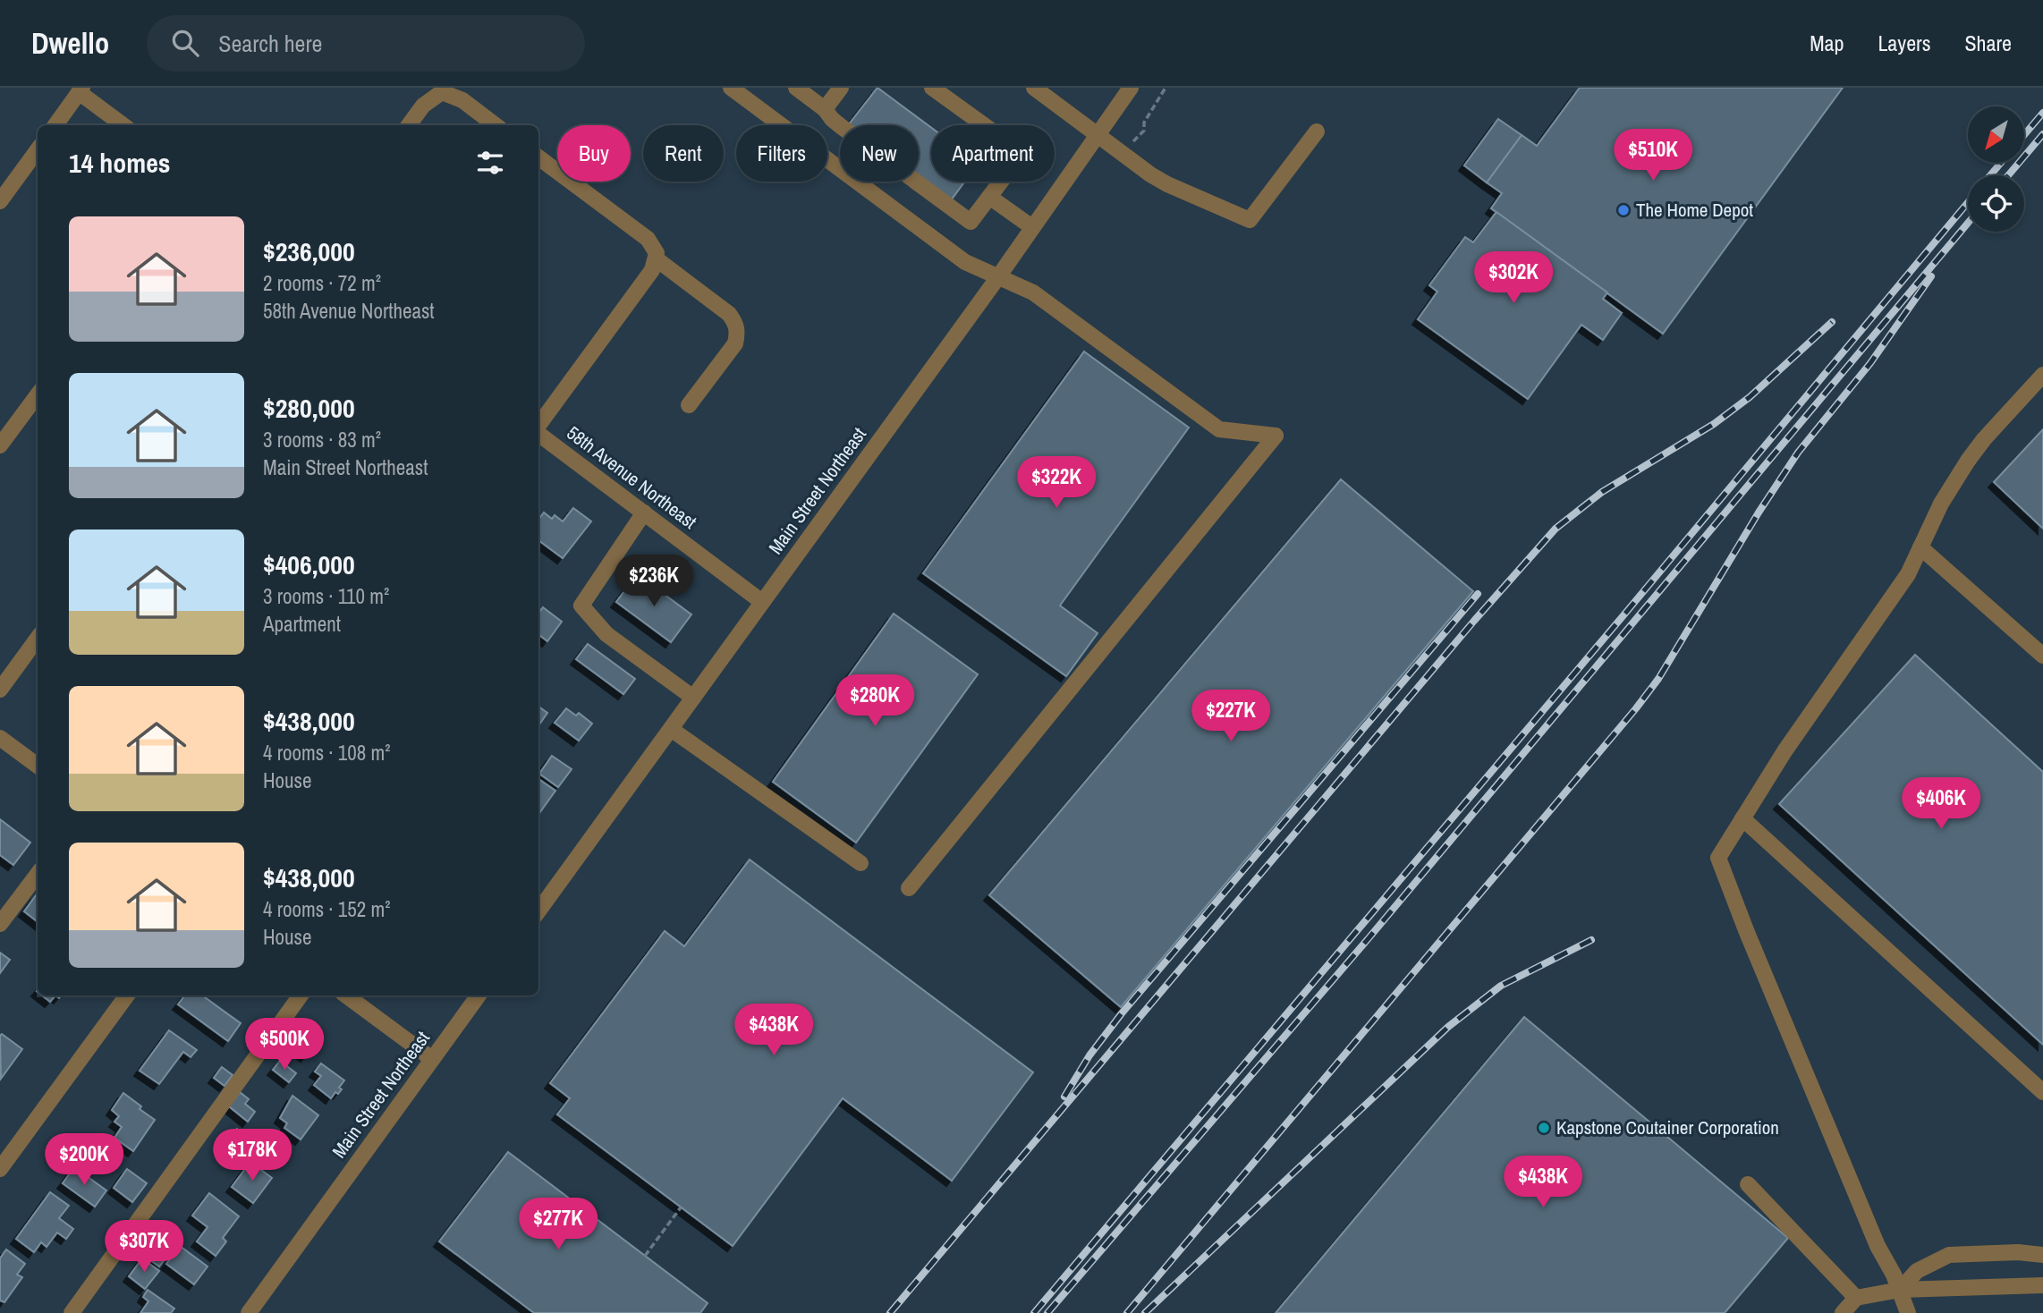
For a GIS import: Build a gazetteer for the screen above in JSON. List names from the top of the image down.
{
  "streets": {
    "street": ["58th Avenue Northeast", "Main Street Northeast"]
  },
  "crossings": [
    ["58th Avenue Northeast", "Main Street Northeast"]
  ],
  "places": ["The Home Depot", "Kapstone Coutainer Corporation"],
  "north": "bottom left",
  "page": {
    "header": "Dwello",
    "search": "Search here",
    "nav": ["Map", "Layers", "Share"],
    "chip": [
      "Buy",
      "Rent",
      "Filters",
      "New",
      "Apartment"
    ],
    "heading": "14 homes",
    "price": [
      "$510K",
      "$302K",
      "$322K",
      "$236K",
      "$280K",
      "$227K",
      "$406K",
      "$438K",
      "$500K",
      "$178K",
      "$200K",
      "$438K",
      "$277K",
      "$307K"
    ],
    "list": [
      {
        "name": "$236,000",
        "note": "2 rooms · 72 m² · 58th Avenue Northeast"
      },
      {
        "name": "$280,000",
        "note": "3 rooms · 83 m² · Main Street Northeast"
      },
      {
        "name": "$406,000",
        "note": "3 rooms · 110 m² · Apartment"
      },
      {
        "name": "$438,000",
        "note": "4 rooms · 108 m² · House"
      },
      {
        "name": "$438,000",
        "note": "4 rooms · 152 m² · House"
      }
    ]
  }
}
